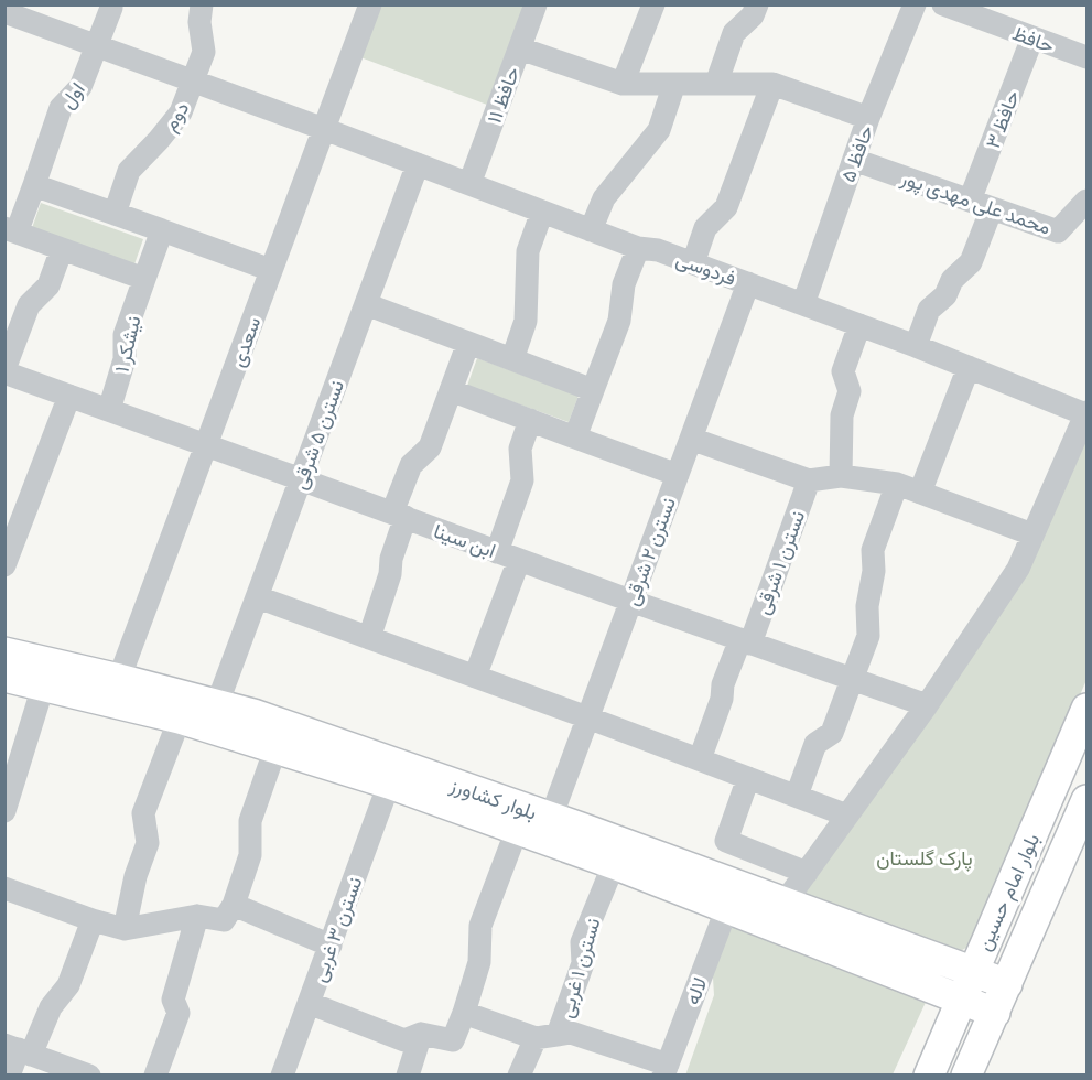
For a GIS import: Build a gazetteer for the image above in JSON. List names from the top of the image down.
{
  "streets": {
    "main road": ["بلوار کشاورز", "بلوار امام حسین"],
    "street": [
      "حافظ",
      "اول",
      "حافظ ۱۱",
      "دوم",
      "حافظ ۳",
      "حافظ ۵",
      "محمد علی مهدی پور",
      "فردوسی",
      "سعدی",
      "نیشکر ۱",
      "نسترن ۵ شرقی",
      "ابن سینا",
      "نسترن ۲ شرقی",
      "نسترن ۱ شرقی",
      "نسترن ۳ غربی",
      "نسترن ۱ غربی",
      "لاله"
    ]
  },
  "crossings": [
    ["حافظ", "حافظ ۳"],
    ["اول", "فردوسی"],
    ["حافظ ۱۱", "فردوسی"],
    ["دوم", "فردوسی"],
    ["حافظ ۳", "محمد علی مهدی پور"],
    ["حافظ ۳", "فردوسی"],
    ["حافظ ۵", "محمد علی مهدی پور"],
    ["حافظ ۵", "فردوسی"],
    ["فردوسی", "سعدی"],
    ["فردوسی", "نسترن ۵ شرقی"],
    ["فردوسی", "نسترن ۲ شرقی"],
    ["سعدی", "ابن سینا"],
    ["سعدی", "بلوار کشاورز"],
    ["نیشکر ۱", "ابن سینا"],
    ["نسترن ۵ شرقی", "ابن سینا"],
    ["نسترن ۵ شرقی", "بلوار کشاورز"],
    ["ابن سینا", "نسترن ۲ شرقی"],
    ["ابن سینا", "نسترن ۱ شرقی"],
    ["نسترن ۲ شرقی", "بلوار کشاورز"],
    ["بلوار کشاورز", "بلوار امام حسین"],
    ["بلوار کشاورز", "نسترن ۳ غربی"],
    ["بلوار کشاورز", "نسترن ۱ غربی"],
    ["بلوار کشاورز", "لاله"]
  ],
  "parks": ["پارک گلستان"]
}
